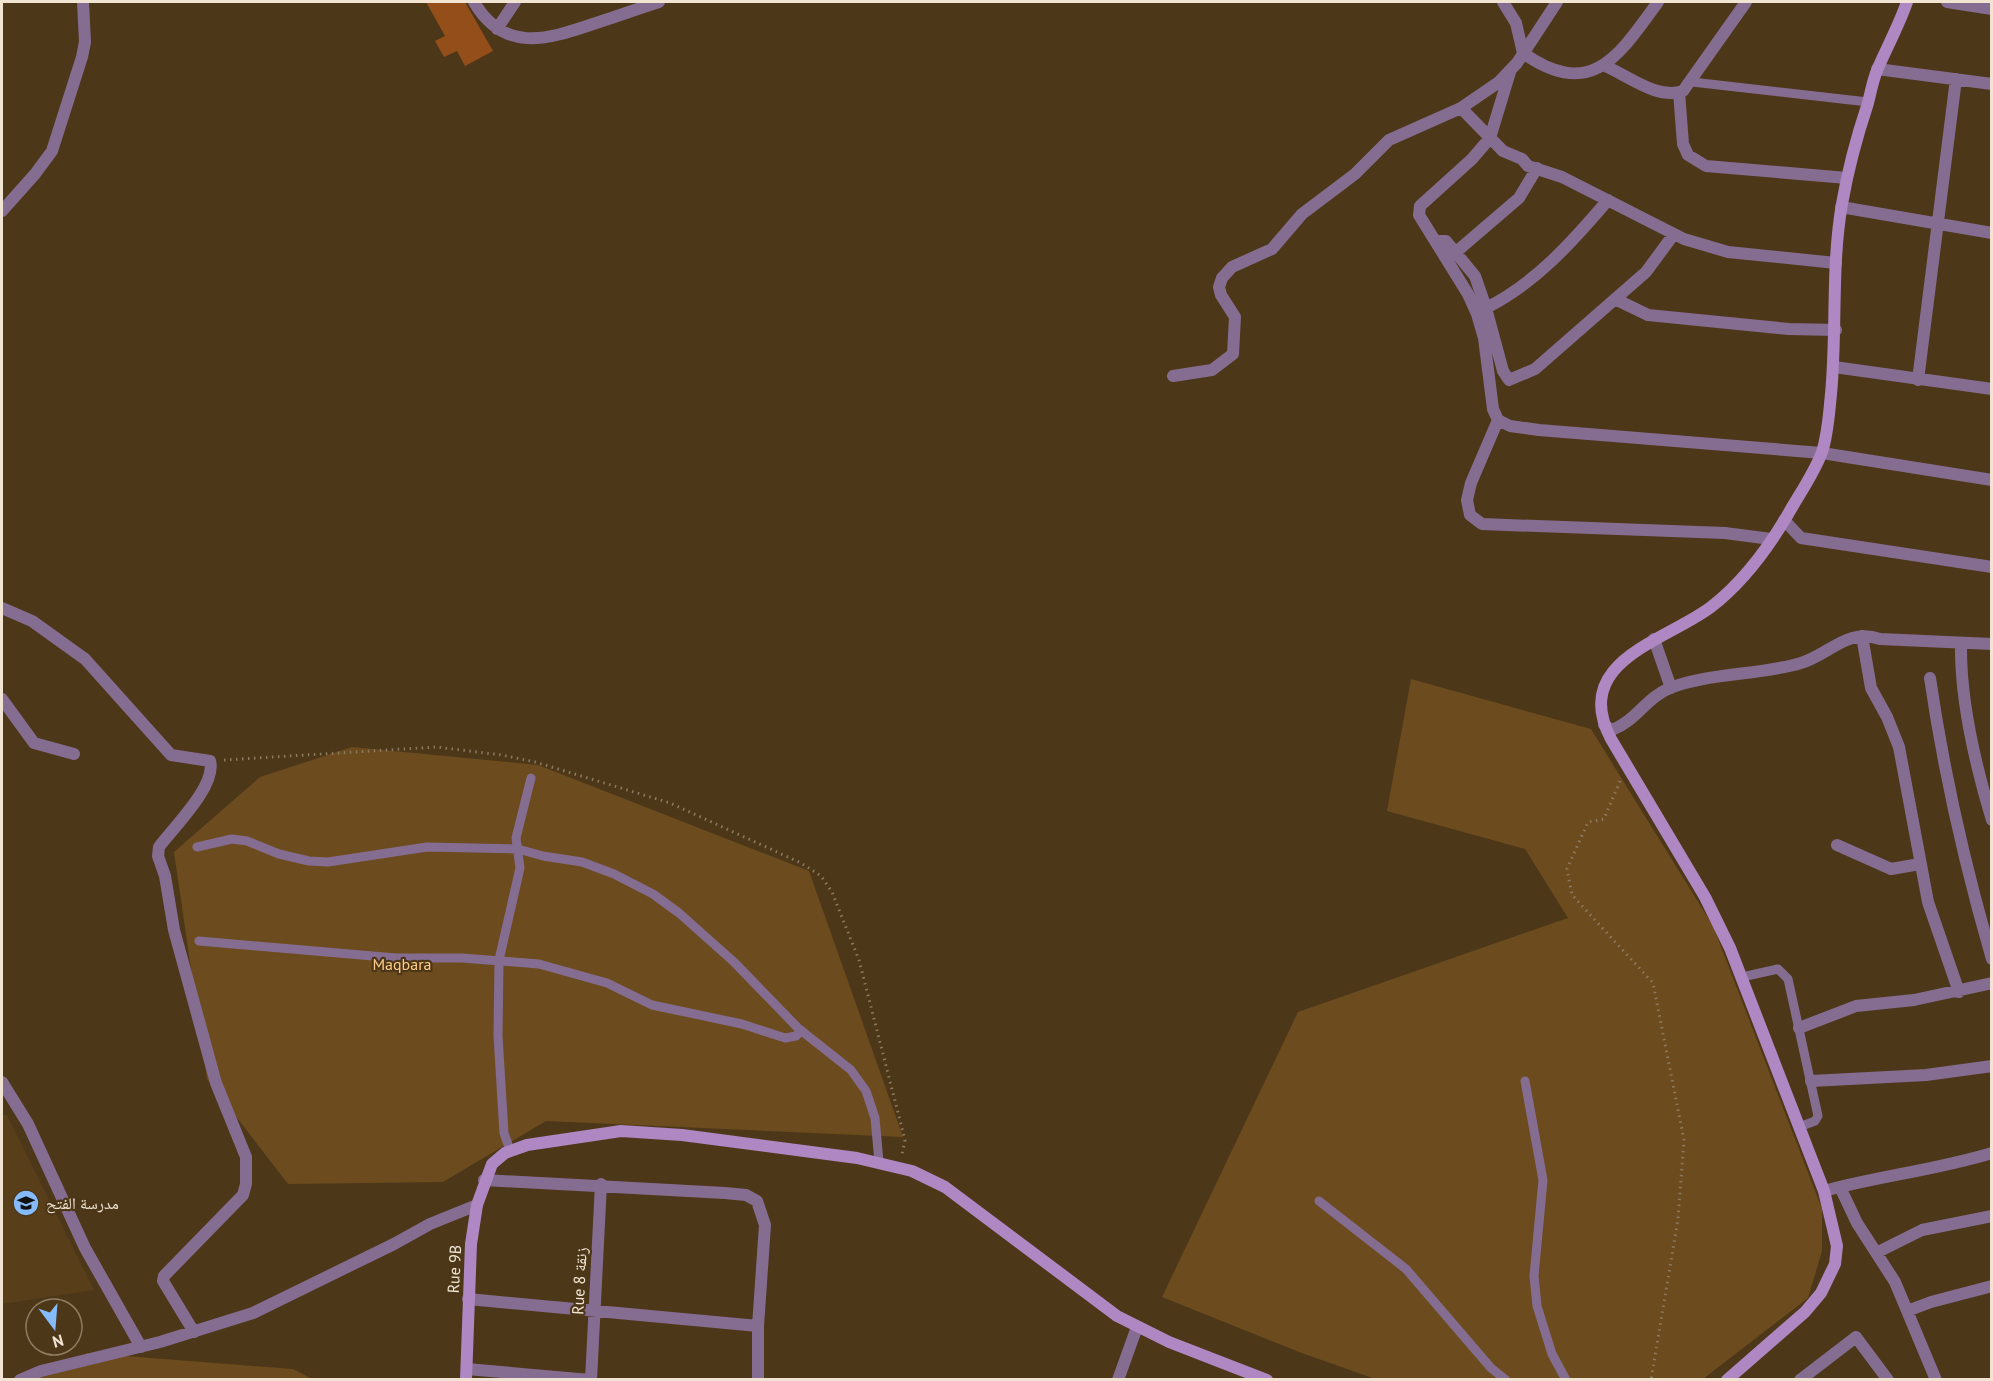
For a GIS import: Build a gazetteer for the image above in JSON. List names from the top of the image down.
{
  "streets": {
    "street": ["Rue 9B", "Rue 8 زنقة"]
  },
  "parks": ["Maqbara"],
  "places": {
    "school or university": ["مدرسة الفتح"]
  },
  "north": "bottom"
}
